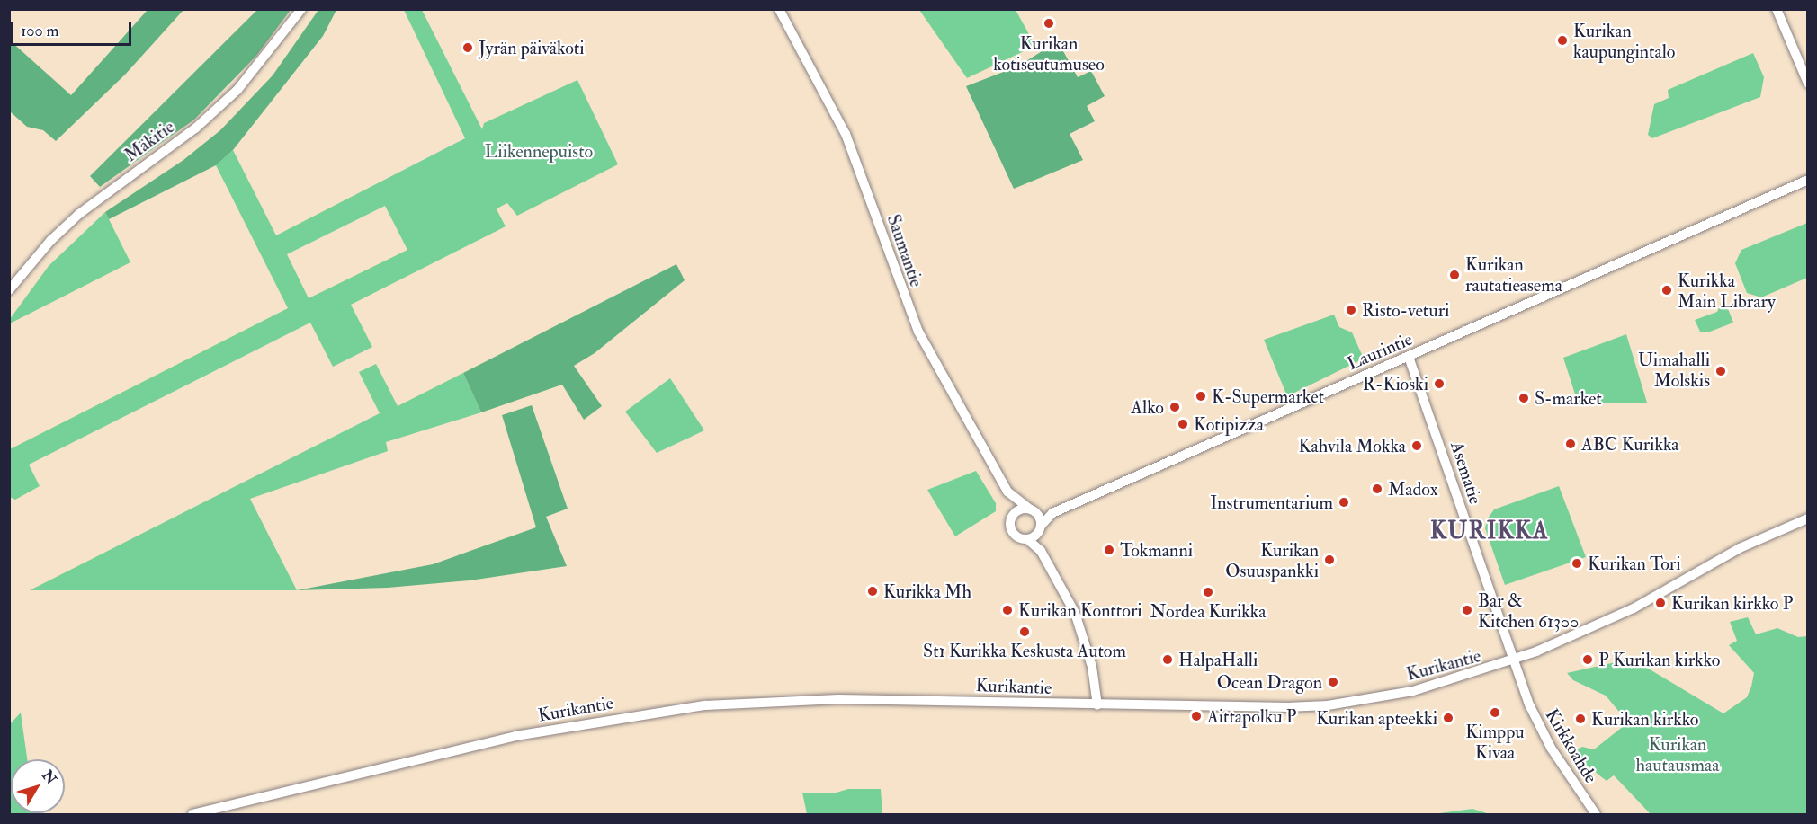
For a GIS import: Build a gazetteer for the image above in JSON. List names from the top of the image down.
{
  "streets": {
    "street": [
      "Mäkitie",
      "Saumantie",
      "Laurintie",
      "Asematie",
      "Kurikantie",
      "Kirkkoahde"
    ]
  },
  "crossings": [
    ["Saumantie", "Laurintie"],
    ["Laurintie", "Asematie"],
    ["Asematie", "Kurikantie"],
    ["Asematie", "Kirkkoahde"],
    ["Kurikantie", "Kirkkoahde"]
  ],
  "districts": ["KURIKKA"],
  "parks": ["Liikennepuisto", "Kurikan hautausmaa"],
  "places": [
    "Kurikan kotiseutumuseo",
    "Kurikan kaupungintalo",
    "Jyrän päiväkoti",
    "Kurikan rautatieasema",
    "Kurikka Main Library",
    "Risto-veturi",
    "Uimahalli Molskis",
    "R-Kioski",
    "K-Supermarket",
    "S-market",
    "Alko",
    "Kotipizza",
    "ABC Kurikka",
    "Kahvila Mokka",
    "Madox",
    "Instrumentarium",
    "Tokmanni",
    "Kurikan Osuuspankki",
    "Kurikan Tori",
    "Kurikka Mh",
    "Nordea Kurikka",
    "Kurikan kirkko P",
    "Kurikan Konttori",
    "Bar & Kitchen 61300",
    "St1 Kurikka Keskusta Autom",
    "HalpaHalli",
    "P Kurikan kirkko",
    "Ocean Dragon",
    "Kimppu Kivaa",
    "Aittapolku P",
    "Kurikan apteekki",
    "Kurikan kirkko"
  ],
  "scale_bar": "100 m",
  "north": "top right"
}
